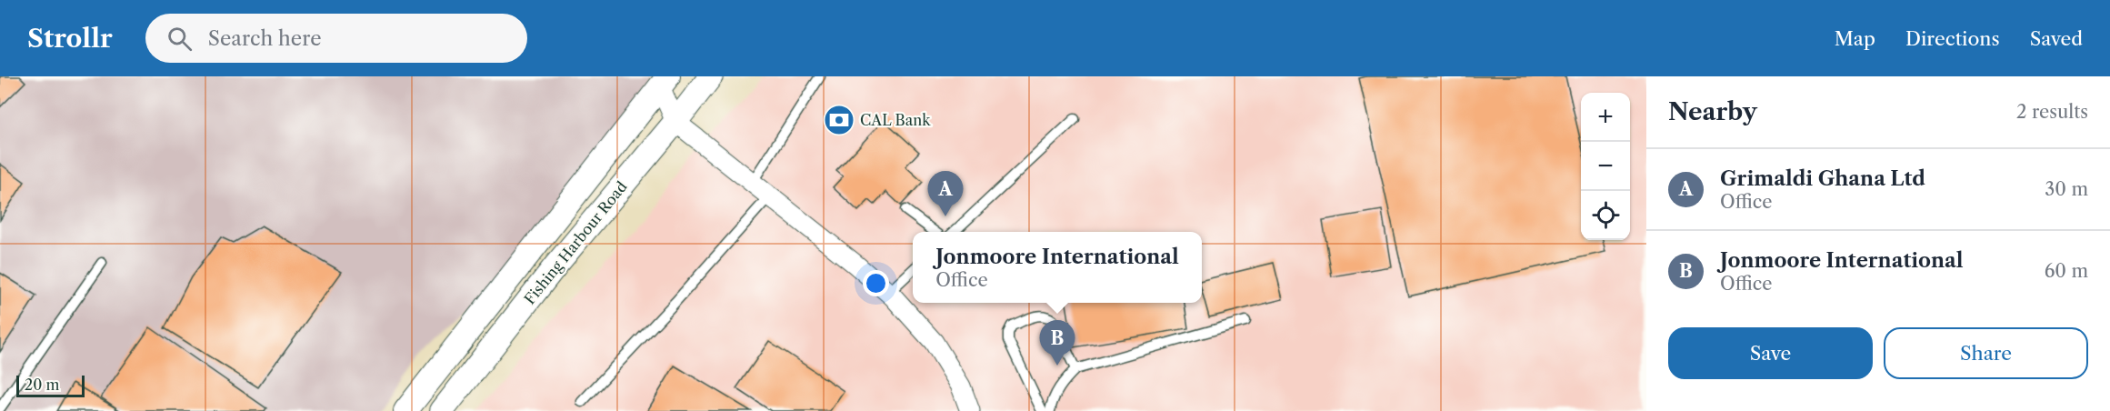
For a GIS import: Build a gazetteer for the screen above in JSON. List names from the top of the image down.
{
  "streets": {
    "street": ["Fishing Harbour Road"]
  },
  "places": {
    "bank": ["CAL Bank"]
  },
  "scale_bar": "20 m",
  "page": {
    "header": "Strollr",
    "search": "Search here",
    "nav": ["Map", "Directions", "Saved"],
    "heading": ["Nearby", "2 results"],
    "map_buttons": ["+", "−"],
    "list": [
      {
        "mark": "A",
        "name": "Grimaldi Ghana Ltd",
        "note": "Office",
        "value": "30 m"
      },
      {
        "mark": "B",
        "name": "Jonmoore International",
        "note": "Office",
        "value": "60 m"
      }
    ],
    "pins": ["A", "B"],
    "popup": ["Jonmoore International", "Office"],
    "buttons": ["Save", "Share"],
    "scale": "20 m"
  }
}
